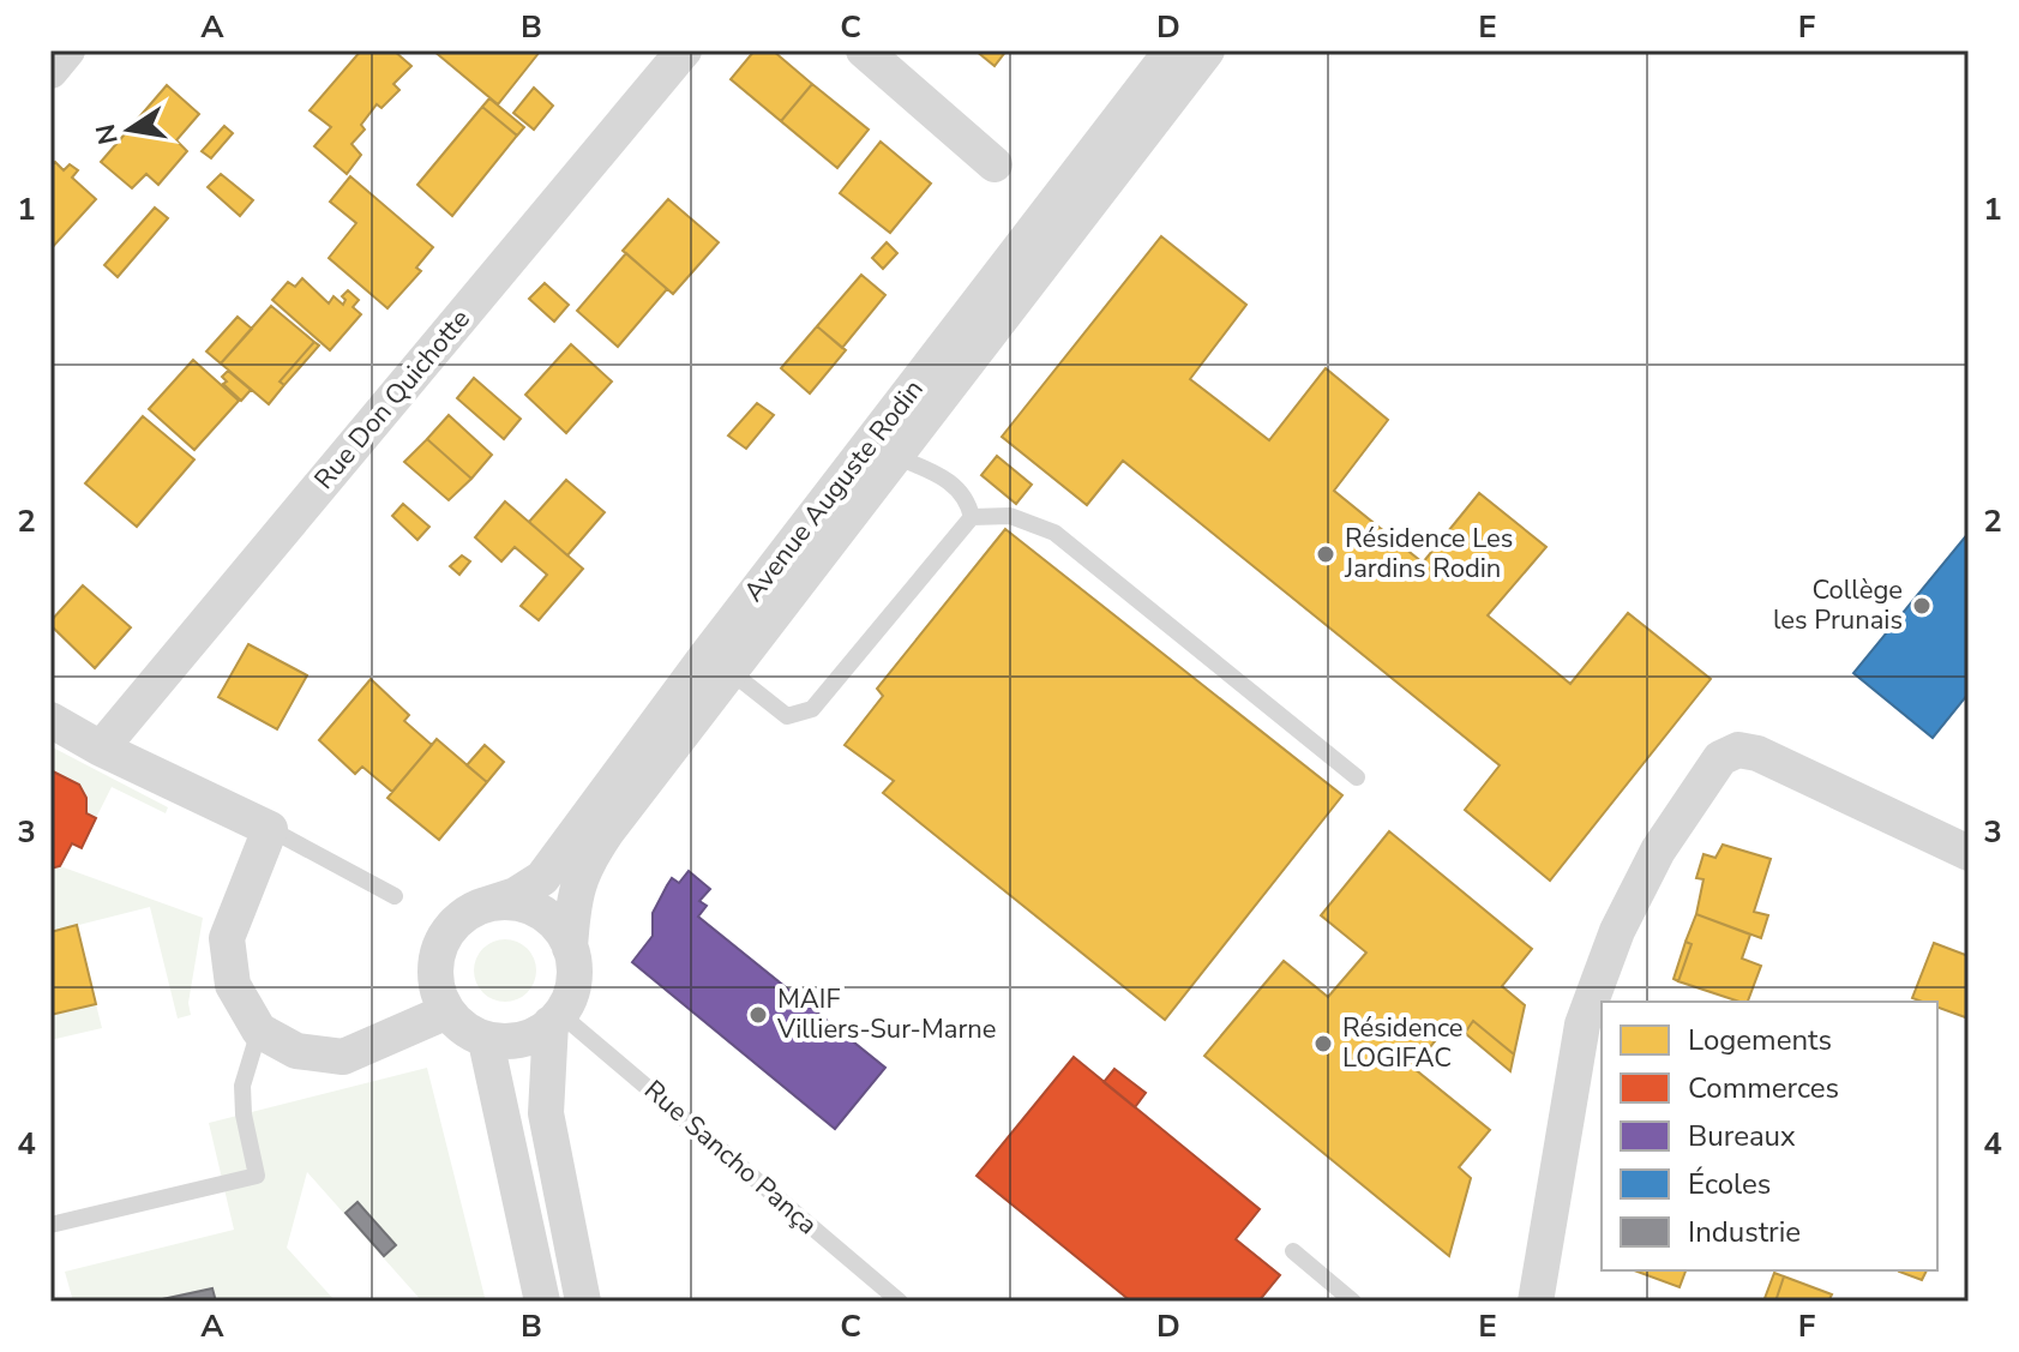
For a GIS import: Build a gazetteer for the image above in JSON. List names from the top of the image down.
{
  "streets": {
    "street": ["Rue Don Quichotte", "Avenue Auguste Rodin"],
    "lane": ["Rue Sancho Pança"]
  },
  "crossings": [
    ["Avenue Auguste Rodin", "Rue Sancho Pança"]
  ],
  "places": [
    "Résidence Les Jardins Rodin",
    "Collège les Prunais",
    "MAIF Villiers-Sur-Marne",
    "Résidence LOGIFAC"
  ],
  "legend": [
    "Logements",
    "Commerces",
    "Bureaux",
    "Écoles",
    "Industrie"
  ],
  "north": "left",
  "grid": {
    "columns": [
      "A",
      "B",
      "C",
      "D",
      "E",
      "F"
    ],
    "rows": [
      "1",
      "2",
      "3",
      "4"
    ]
  }
}
